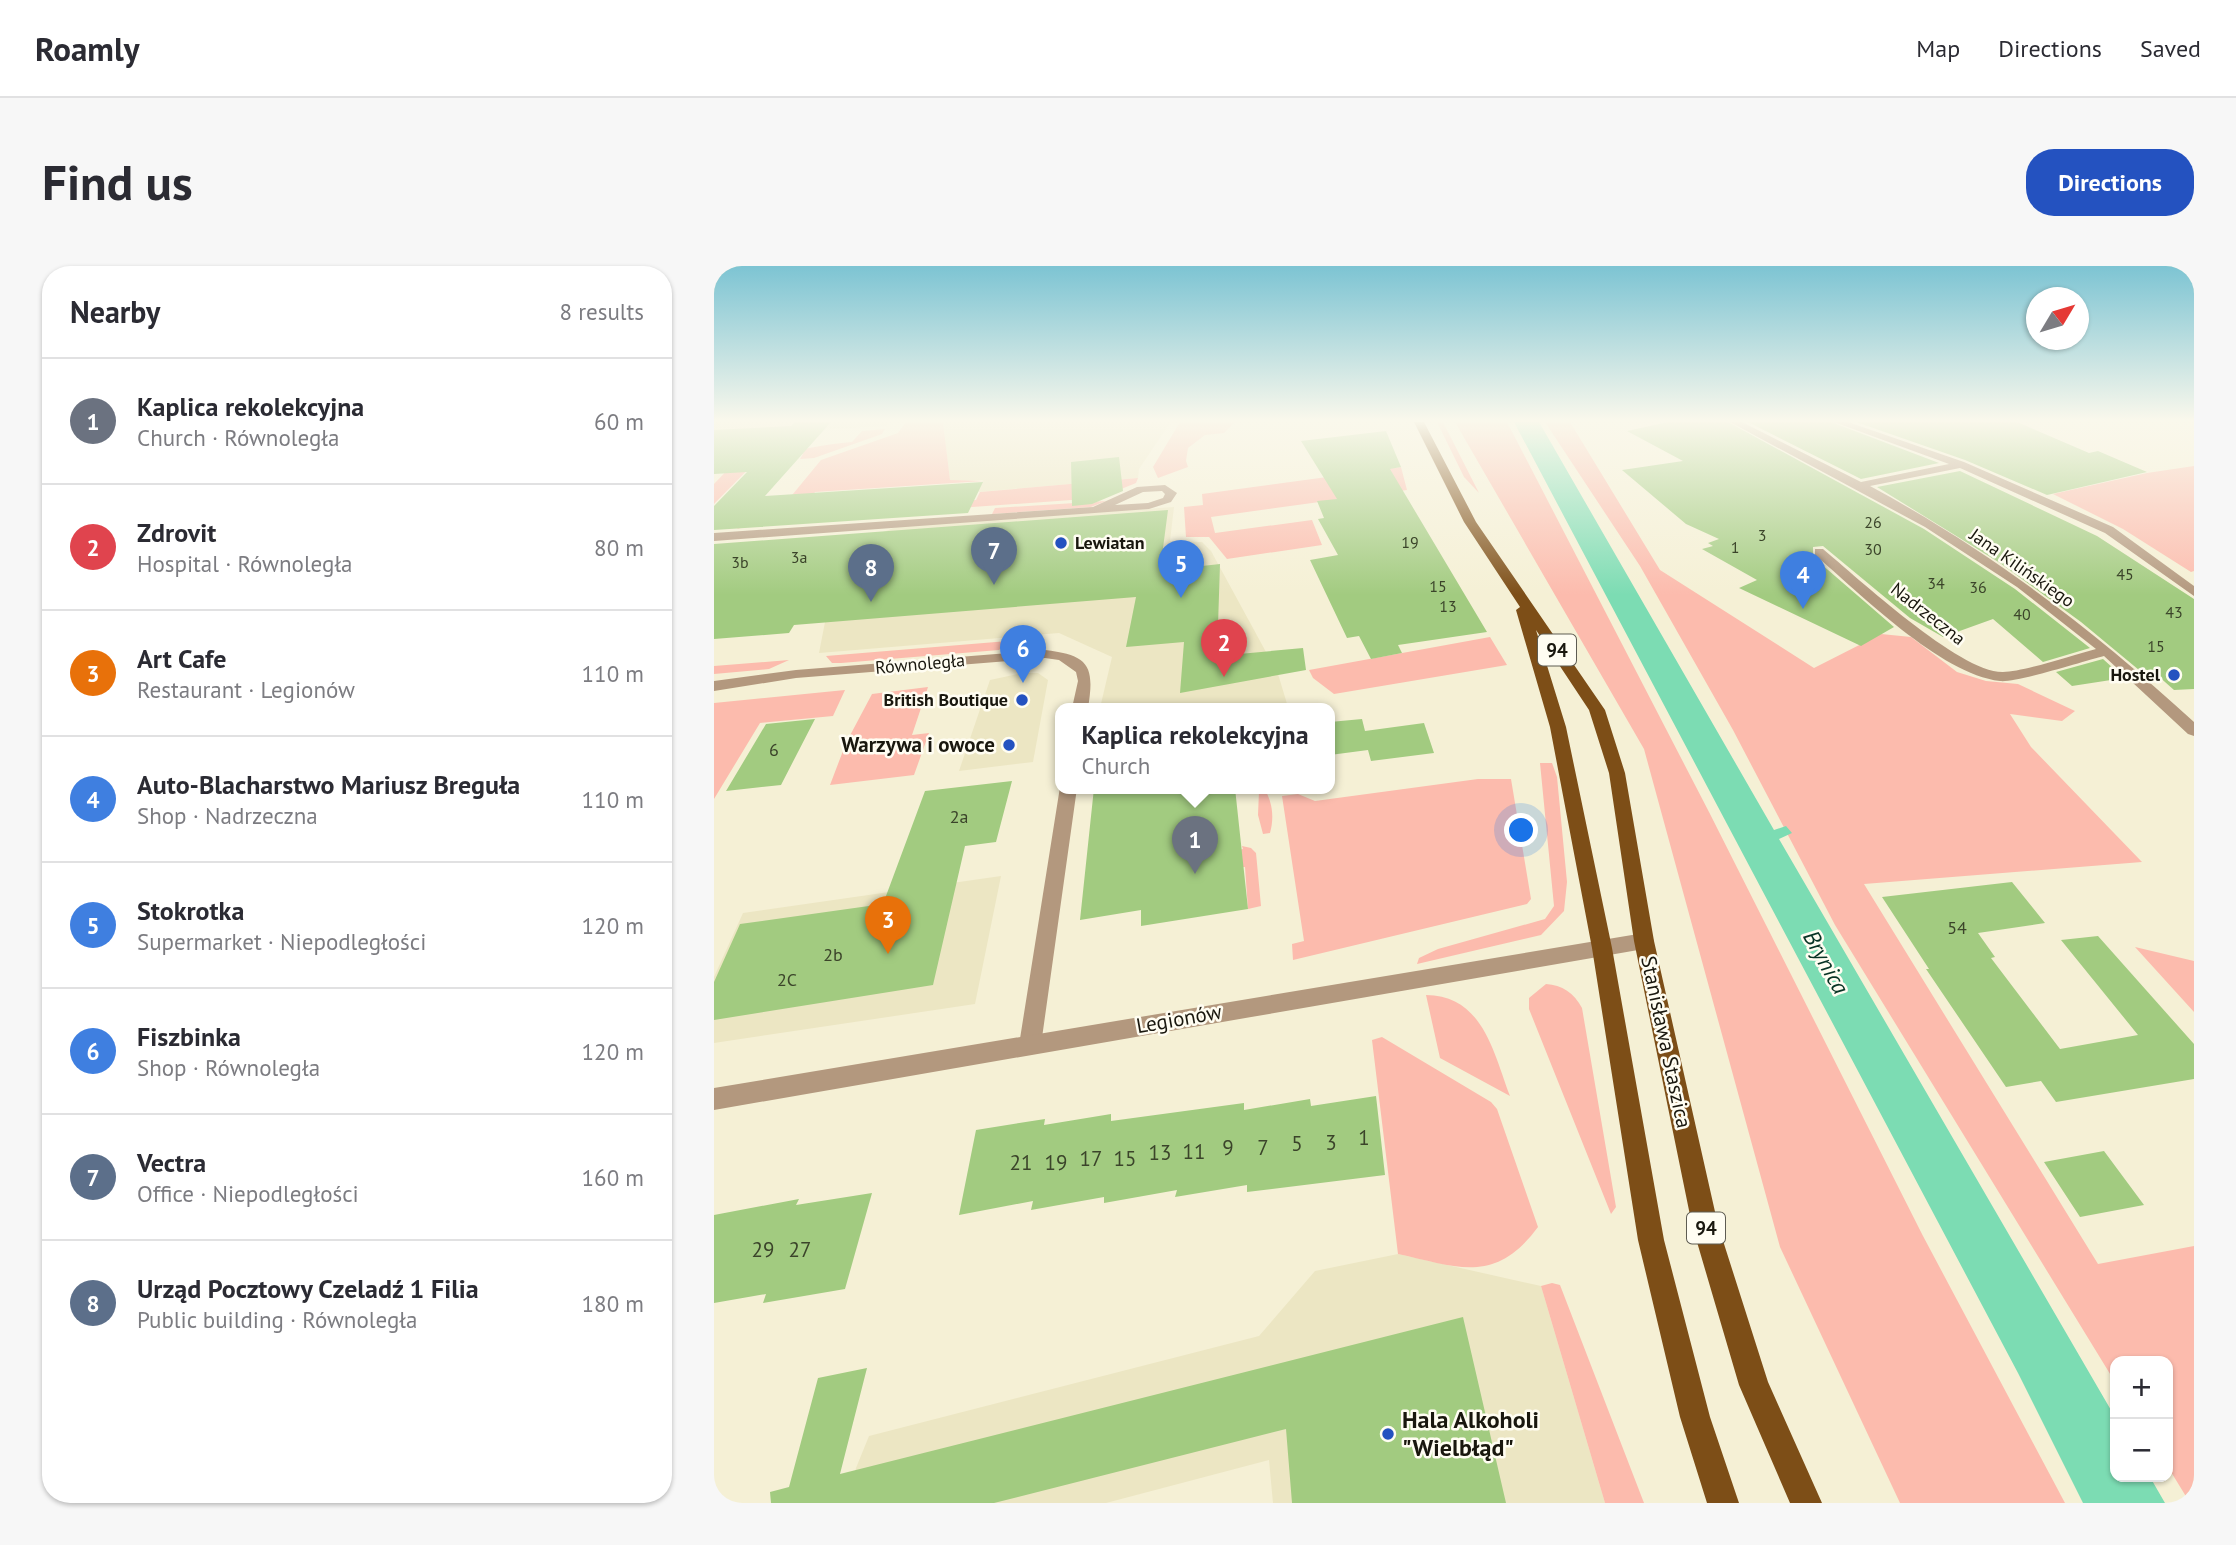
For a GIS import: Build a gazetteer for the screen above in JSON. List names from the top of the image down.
{
  "streets": {
    "main road": ["94", "Stanisława Staszica"],
    "street": [
      "Jana Kilińskiego",
      "Nadrzeczna",
      "Równoległa",
      "Legionów"
    ]
  },
  "crossings": [
    ["Jana Kilińskiego", "Nadrzeczna"],
    ["Legionów", "Stanisława Staszica"]
  ],
  "water": ["Brynica"],
  "places": [
    "Lewiatan",
    "Hostel",
    "British Boutique",
    "Warzywa i owoce",
    "Hala Alkoholi \"Wielbłąd\""
  ],
  "house_numbers": [
    "26",
    "3",
    "19",
    "1",
    "30",
    "3a",
    "3b",
    "45",
    "34",
    "15",
    "36",
    "13",
    "43",
    "40",
    "15",
    "6",
    "2a",
    "54",
    "2b",
    "2C",
    "1",
    "3",
    "5",
    "9",
    "7",
    "11",
    "13",
    "17",
    "15",
    "21",
    "19",
    "29",
    "27"
  ],
  "north": "top right",
  "page": {
    "header": "Roamly",
    "nav": ["Map", "Directions", "Saved"],
    "buttons": "Directions",
    "title": "Find us",
    "heading": ["Nearby", "8 results"],
    "list": [
      {
        "mark": "1",
        "name": "Kaplica rekolekcyjna",
        "note": "Church · Równoległa",
        "value": "60 m"
      },
      {
        "mark": "2",
        "name": "Zdrovit",
        "note": "Hospital · Równoległa",
        "value": "80 m"
      },
      {
        "mark": "3",
        "name": "Art Cafe",
        "note": "Restaurant · Legionów",
        "value": "110 m"
      },
      {
        "mark": "4",
        "name": "Auto-Blacharstwo Mariusz Breguła",
        "note": "Shop · Nadrzeczna",
        "value": "110 m"
      },
      {
        "mark": "5",
        "name": "Stokrotka",
        "note": "Supermarket · Niepodległości",
        "value": "120 m"
      },
      {
        "mark": "6",
        "name": "Fiszbinka",
        "note": "Shop · Równoległa",
        "value": "120 m"
      },
      {
        "mark": "7",
        "name": "Vectra",
        "note": "Office · Niepodległości",
        "value": "160 m"
      },
      {
        "mark": "8",
        "name": "Urząd Pocztowy Czeladź 1 Filia",
        "note": "Public building · Równoległa",
        "value": "180 m"
      }
    ],
    "pins": [
      "7",
      "5",
      "8",
      "4",
      "2",
      "6",
      "1",
      "3"
    ],
    "popup": ["Kaplica rekolekcyjna", "Church"],
    "map_buttons": ["+", "−"]
  }
}
